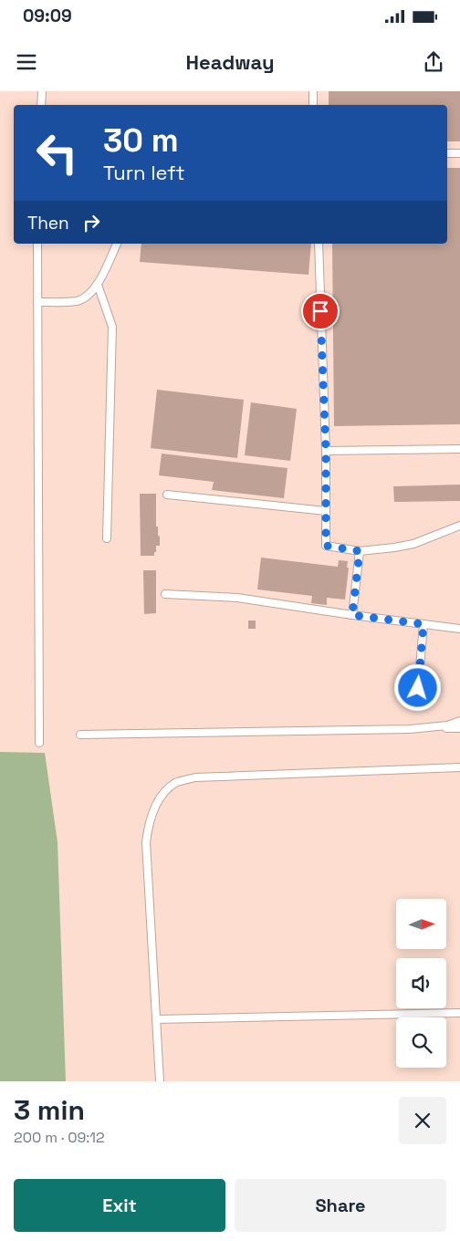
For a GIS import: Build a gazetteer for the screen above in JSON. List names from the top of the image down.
{
  "north": "right",
  "page": {
    "status": "09:09",
    "header": "Headway",
    "turn": ["30 m", "Turn left"],
    "then": "Then",
    "heading": ["3 min", "200 m · 09:12"],
    "buttons": ["Exit", "Share"]
  }
}
